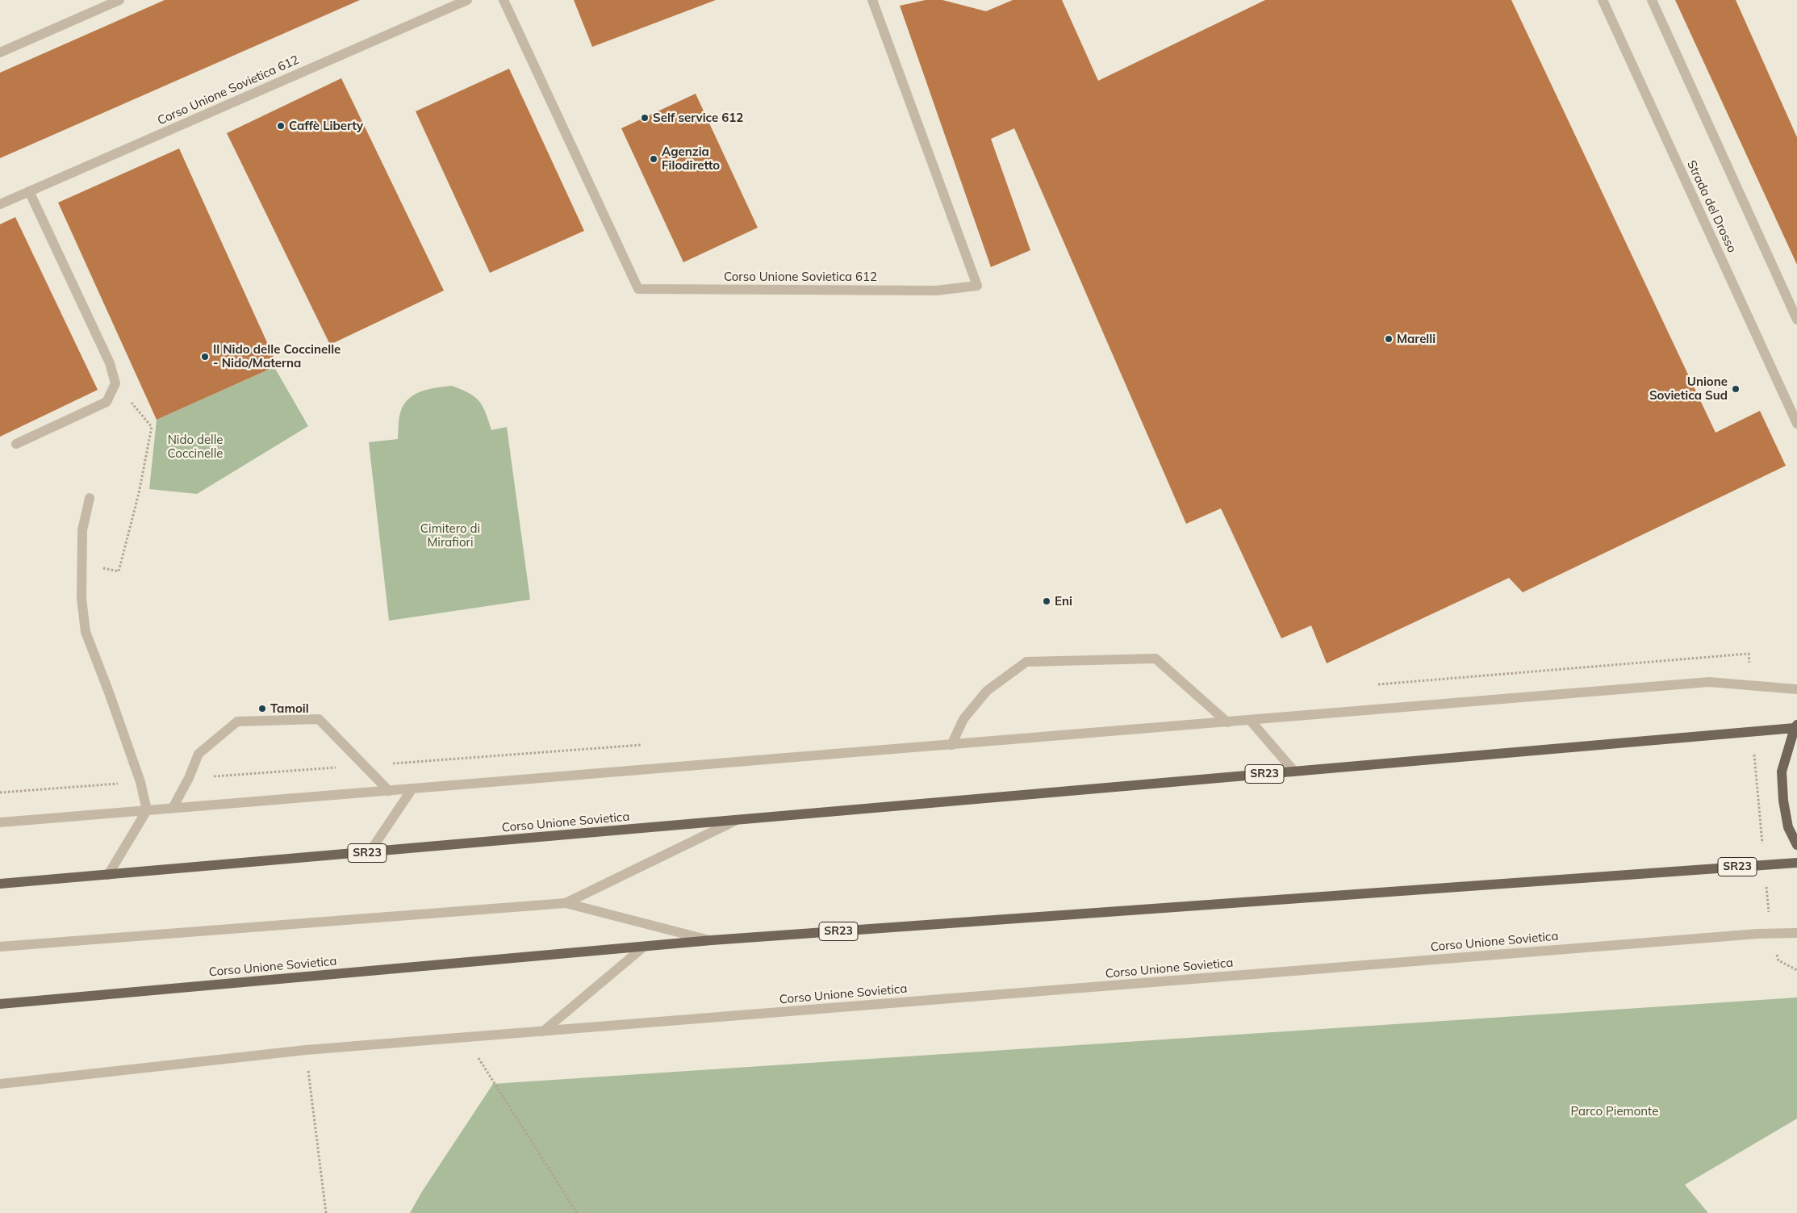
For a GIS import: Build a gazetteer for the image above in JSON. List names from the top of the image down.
{
  "streets": {
    "main road": ["SR23", "Corso Unione Sovietica"],
    "street": ["Corso Unione Sovietica 612", "Strada del Drosso"]
  },
  "crossings": [
    ["SR23", "Corso Unione Sovietica"]
  ],
  "parks": ["Nido delle Coccinelle", "Cimitero di Mirafiori", "Parco Piemonte"],
  "places": [
    "Self service 612",
    "Caffè Liberty",
    "Agenzia Filodiretto",
    "Marelli",
    "Il Nido delle Coccinelle - Nido/Materna",
    "Unione Sovietica Sud",
    "Eni",
    "Tamoil"
  ]
}
